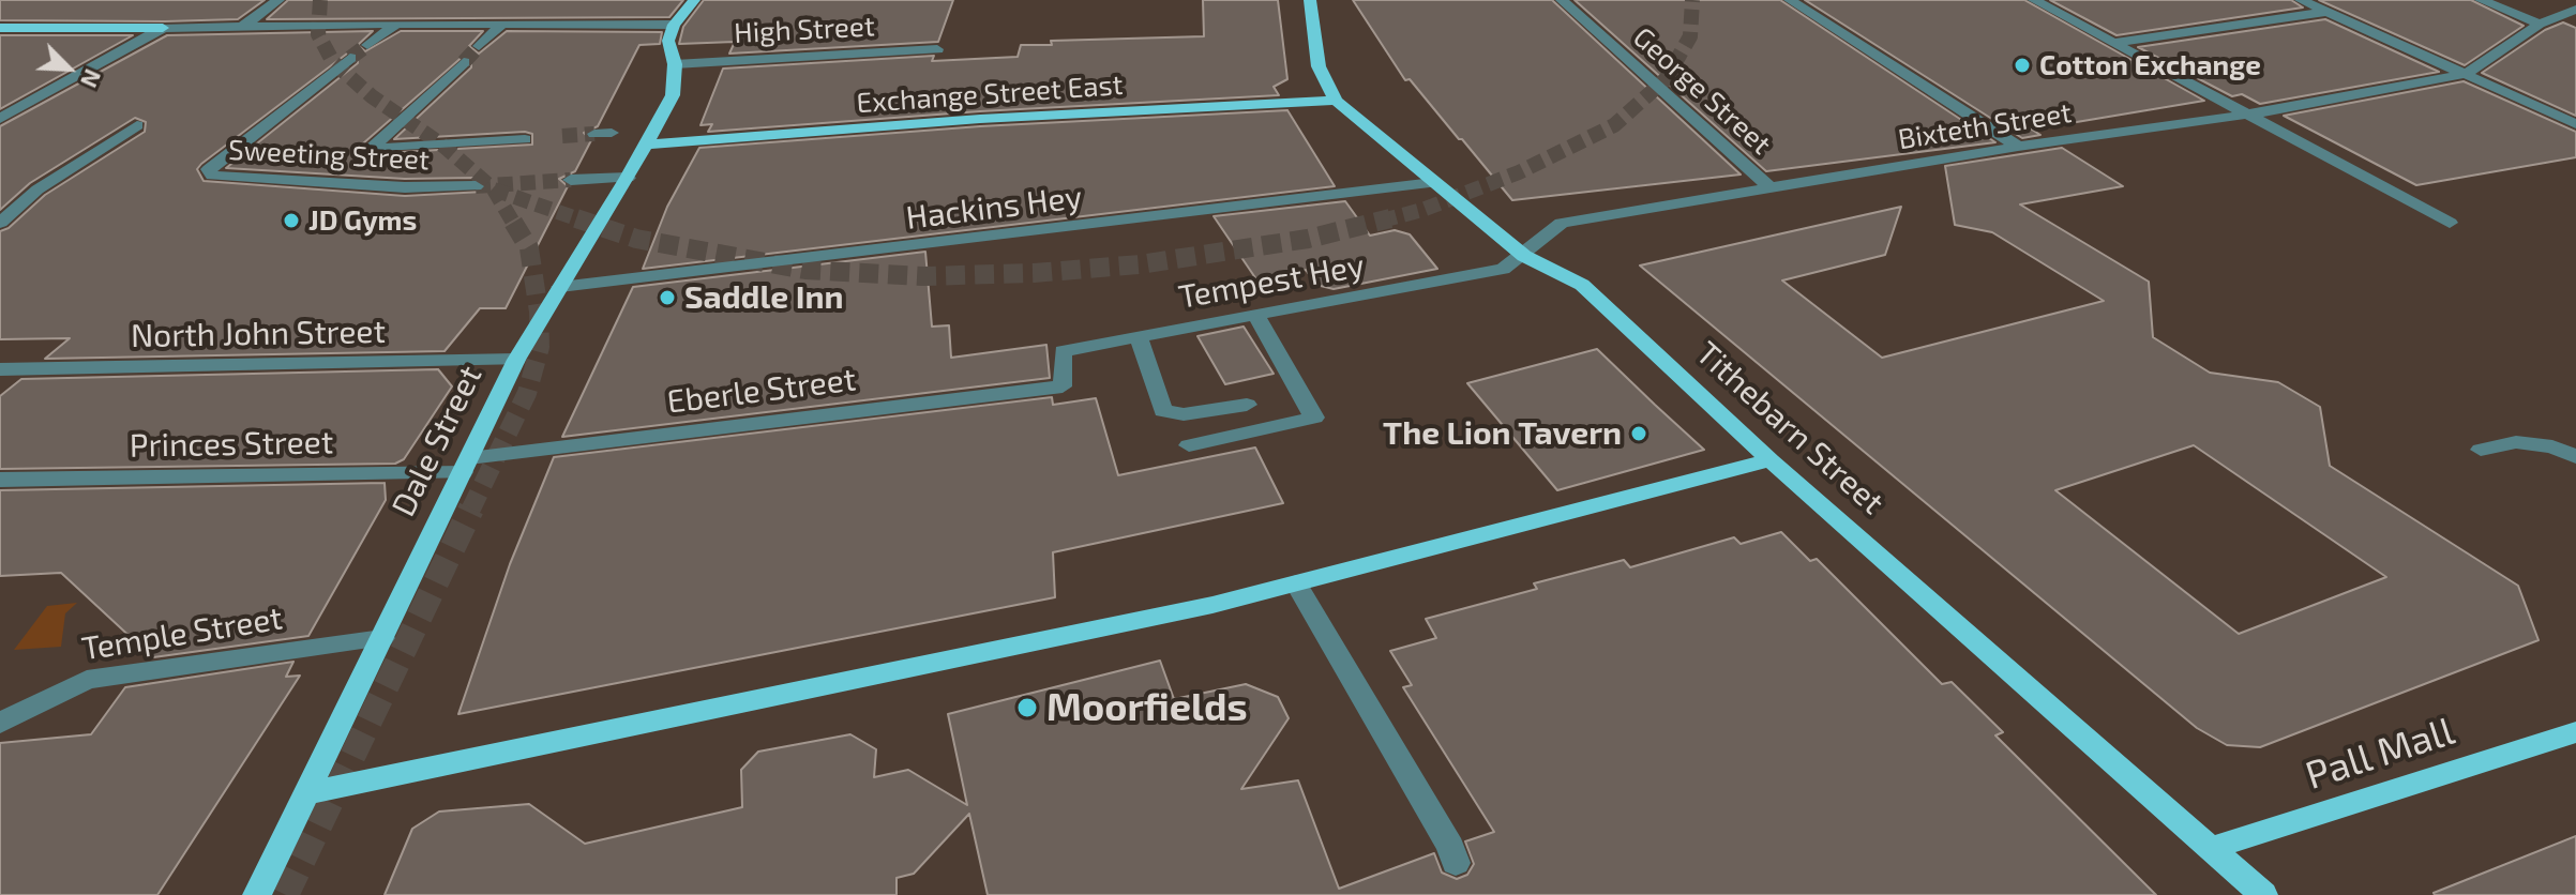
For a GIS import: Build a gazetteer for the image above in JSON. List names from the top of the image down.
{
  "streets": {
    "main road": [
      "Exchange Street East",
      "Tithebarn Street",
      "Dale Street",
      "Pall Mall"
    ],
    "street": [
      "High Street",
      "George Street",
      "Bixteth Street",
      "Sweeting Street",
      "Hackins Hey",
      "Tempest Hey",
      "North John Street",
      "Eberle Street",
      "Princes Street",
      "Temple Street"
    ]
  },
  "crossings": [
    ["High Street", "Dale Street"],
    ["George Street", "Bixteth Street"],
    ["Exchange Street East", "Tithebarn Street"],
    ["Exchange Street East", "Dale Street"],
    ["Bixteth Street", "Tempest Hey"],
    ["Bixteth Street", "Tithebarn Street"],
    ["Hackins Hey", "Tithebarn Street"],
    ["Hackins Hey", "Dale Street"],
    ["Tempest Hey", "Eberle Street"],
    ["Tempest Hey", "Tithebarn Street"],
    ["North John Street", "Dale Street"],
    ["Eberle Street", "Dale Street"],
    ["Eberle Street", "Princes Street"],
    ["Tithebarn Street", "Pall Mall"],
    ["Dale Street", "Princes Street"],
    ["Dale Street", "Temple Street"]
  ],
  "places": [
    "Cotton Exchange",
    "JD Gyms",
    "Saddle Inn",
    "The Lion Tavern",
    "Moorfields"
  ],
  "north": "bottom right"
}
